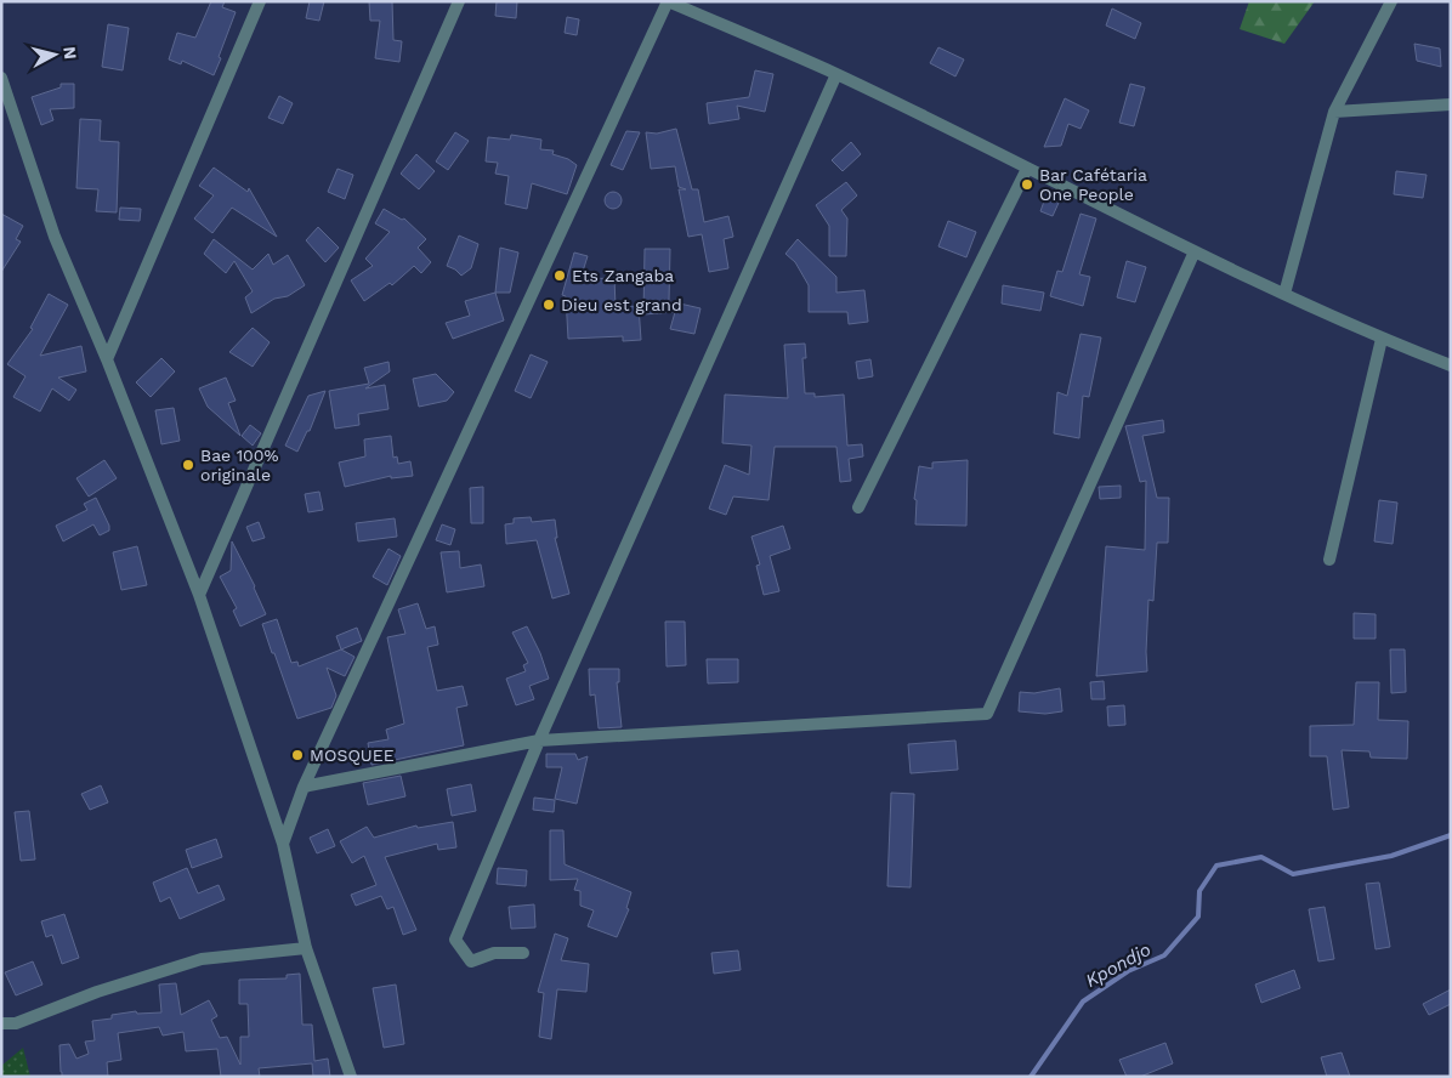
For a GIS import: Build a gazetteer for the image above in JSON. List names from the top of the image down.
{
  "water": ["Kpondjo"],
  "places": [
    "Bar Cafétaria One People",
    "Ets Zangaba",
    "Dieu est grand",
    "Bae 100% originale",
    "MOSQUEE"
  ],
  "north": "right"
}
